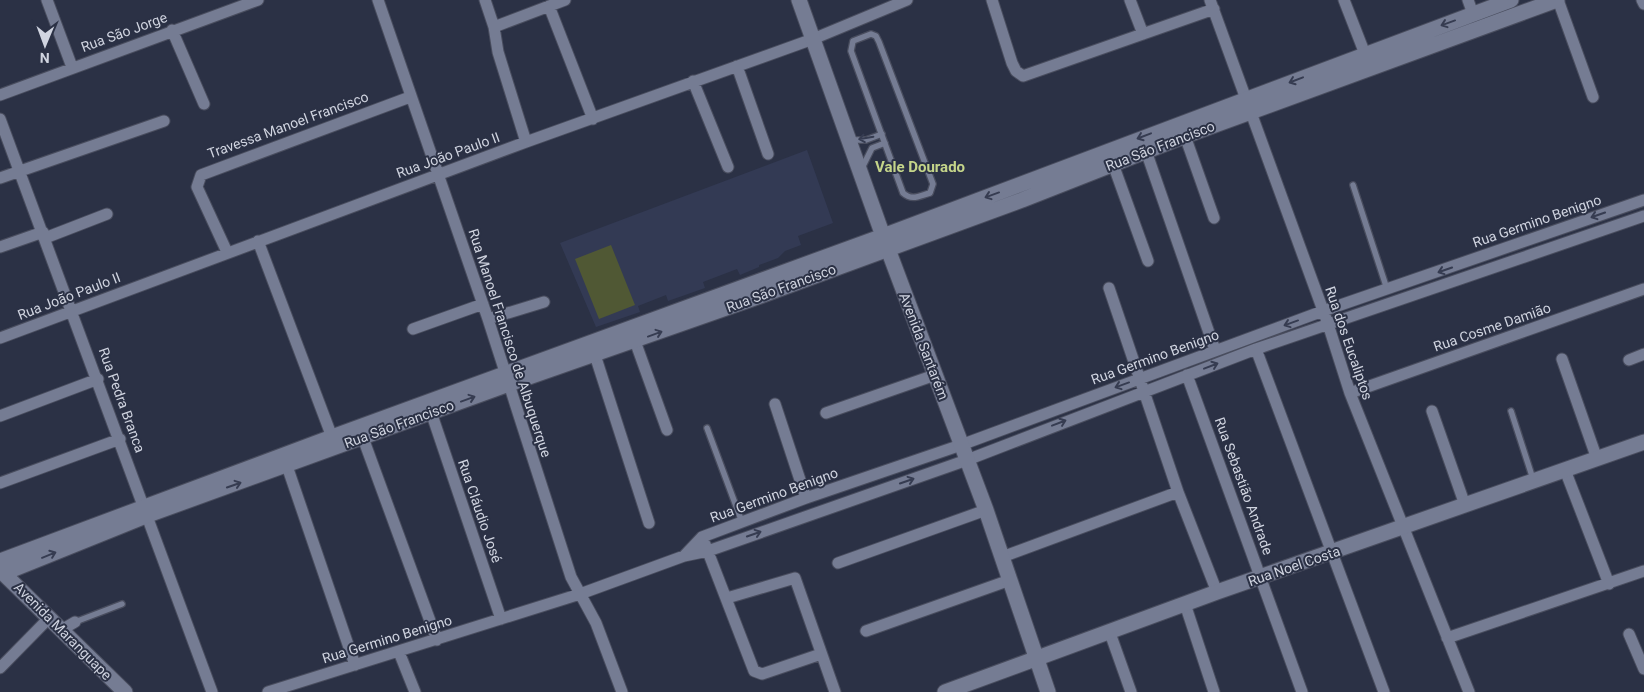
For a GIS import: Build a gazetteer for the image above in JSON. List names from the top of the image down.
{
  "streets": {
    "street": [
      "Rua São Jorge",
      "Travessa Manoel Francisco",
      "Rua São Francisco",
      "Rua João Paulo II",
      "Rua Germino Benigno",
      "Rua Cosme Damião",
      "Rua Manoel Francisco de Albuquerque",
      "Rua dos Eucaliptos",
      "Avenida Santarém",
      "Rua Pedra Branca",
      "Rua Sebastião Andrade",
      "Rua Cláudio José",
      "Rua Noel Costa",
      "Avenida Maranguape"
    ]
  },
  "crossings": [
    ["Travessa Manoel Francisco", "Rua João Paulo II"],
    ["Travessa Manoel Francisco", "Rua Manoel Francisco de Albuquerque"],
    ["Rua São Francisco", "Rua Manoel Francisco de Albuquerque"],
    ["Rua São Francisco", "Rua dos Eucaliptos"],
    ["Rua São Francisco", "Avenida Santarém"],
    ["Rua São Francisco", "Rua Pedra Branca"],
    ["Rua São Francisco", "Rua Cláudio José"],
    ["Rua São Francisco", "Avenida Maranguape"],
    ["Rua João Paulo II", "Rua Manoel Francisco de Albuquerque"],
    ["Rua João Paulo II", "Avenida Santarém"],
    ["Rua João Paulo II", "Rua Pedra Branca"],
    ["Rua Germino Benigno", "Rua Manoel Francisco de Albuquerque"],
    ["Rua Germino Benigno", "Rua dos Eucaliptos"],
    ["Rua Germino Benigno", "Avenida Santarém"],
    ["Rua Germino Benigno", "Rua Sebastião Andrade"],
    ["Rua Germino Benigno", "Rua Cláudio José"],
    ["Rua Cosme Damião", "Rua dos Eucaliptos"],
    ["Rua dos Eucaliptos", "Rua Noel Costa"],
    ["Avenida Santarém", "Rua Noel Costa"],
    ["Rua Sebastião Andrade", "Rua Noel Costa"]
  ],
  "districts": ["Vale Dourado"],
  "north": "bottom"
}
